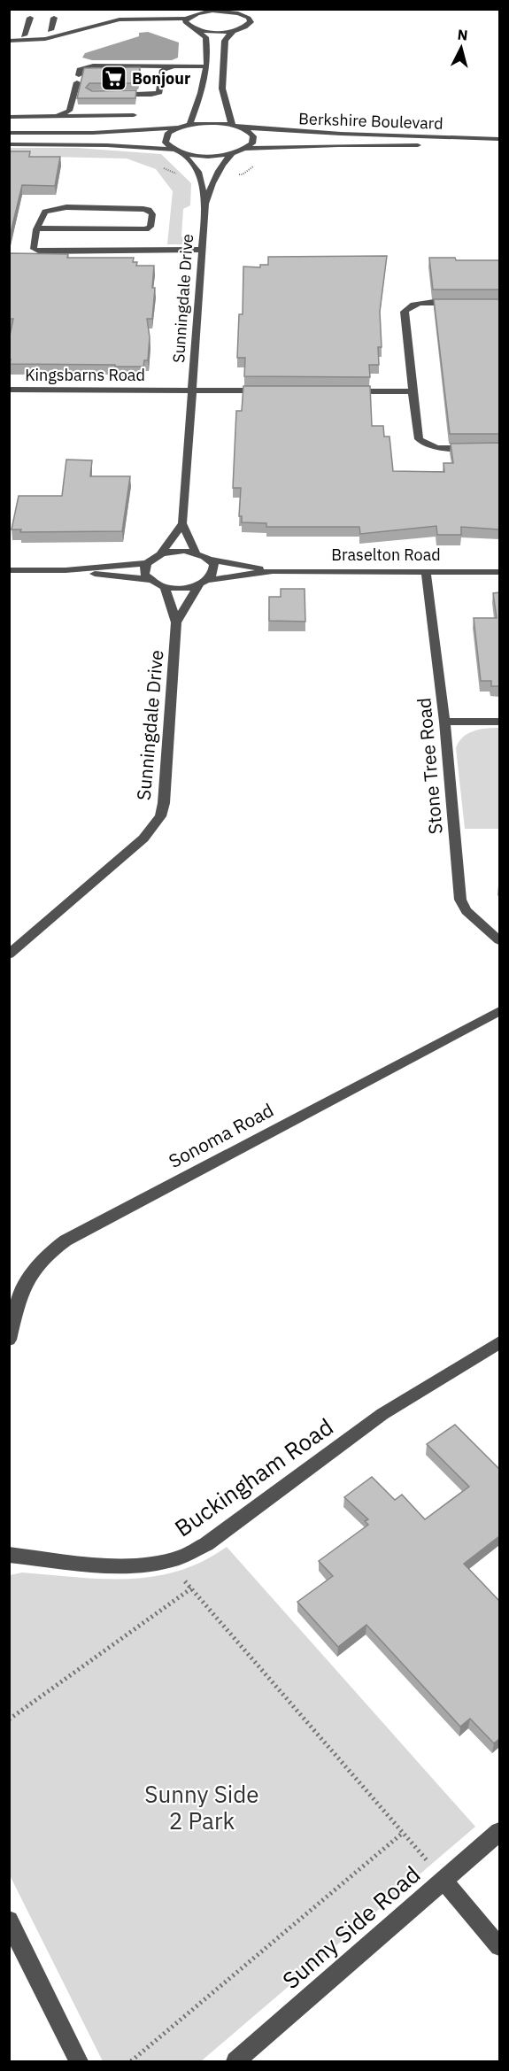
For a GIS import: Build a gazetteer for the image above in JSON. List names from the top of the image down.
{
  "streets": {
    "street": [
      "Berkshire Boulevard",
      "Sunningdale Drive",
      "Kingsbarns Road",
      "Braselton Road",
      "Stone Tree Road",
      "Sonoma Road",
      "Buckingham Road",
      "Sunny Side Road"
    ]
  },
  "crossings": [
    ["Berkshire Boulevard", "Sunningdale Drive"],
    ["Sunningdale Drive", "Kingsbarns Road"],
    ["Sunningdale Drive", "Braselton Road"],
    ["Braselton Road", "Stone Tree Road"]
  ],
  "parks": ["Sunny Side 2 Park"],
  "places": {
    "supermarket": ["Bonjour"]
  },
  "north": "top"
}
